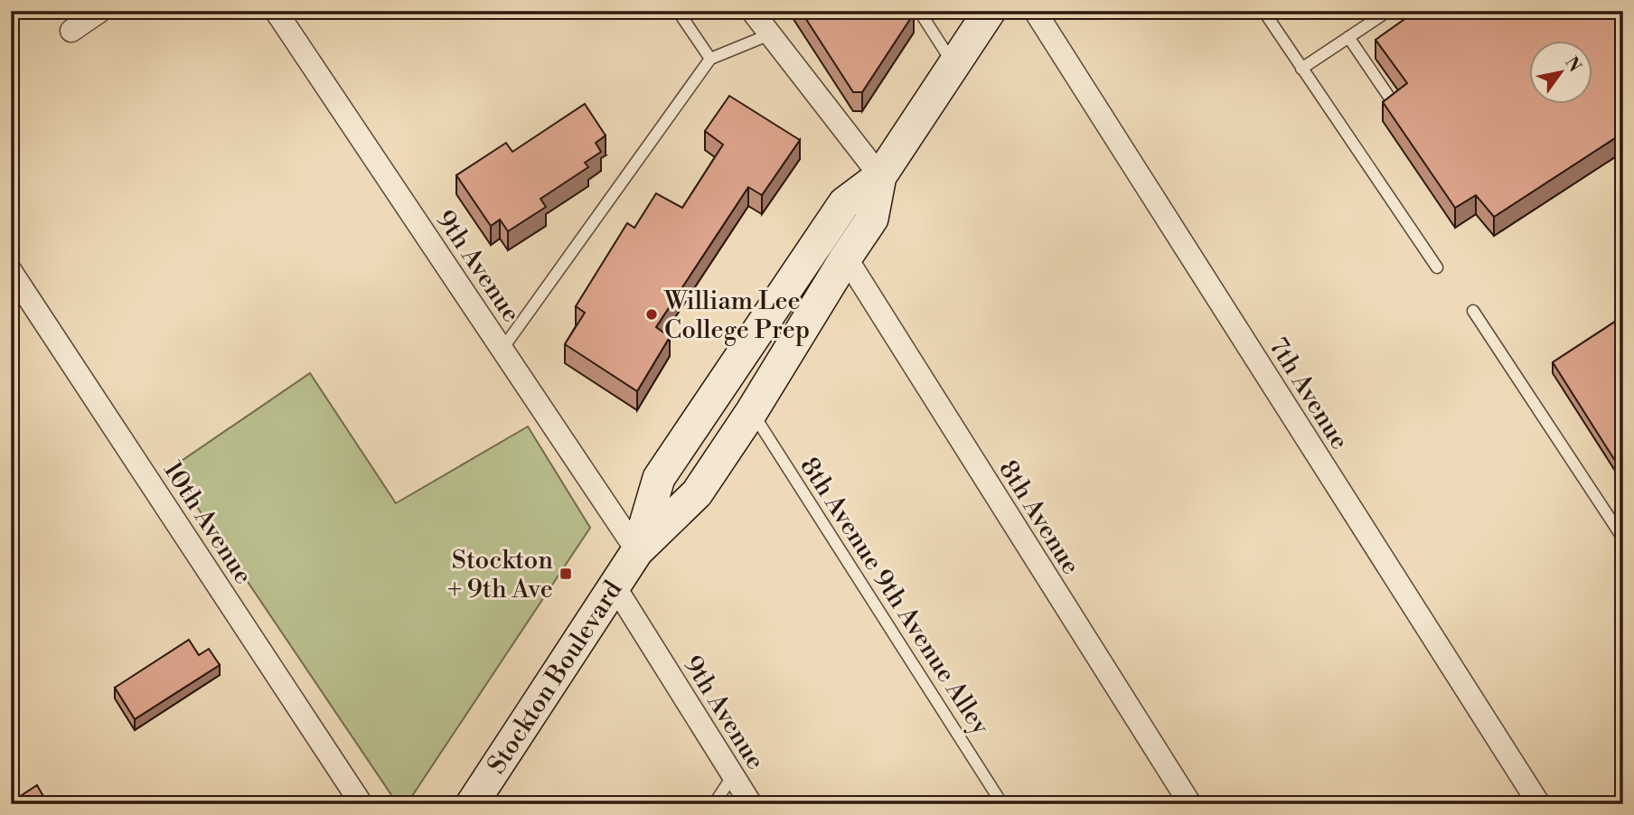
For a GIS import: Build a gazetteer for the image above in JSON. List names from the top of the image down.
{
  "streets": {
    "main road": ["Stockton Boulevard"],
    "street": [
      "9th Avenue",
      "7th Avenue",
      "8th Avenue",
      "10th Avenue"
    ],
    "lane": ["8th Avenue 9th Avenue Alley"]
  },
  "crossings": [
    ["9th Avenue", "Stockton Boulevard"],
    ["8th Avenue", "Stockton Boulevard"],
    ["8th Avenue 9th Avenue Alley", "Stockton Boulevard"]
  ],
  "places": {
    "other": ["William Lee College Prep"],
    "transit": ["Stockton + 9th Ave"]
  },
  "north": "top right"
}
